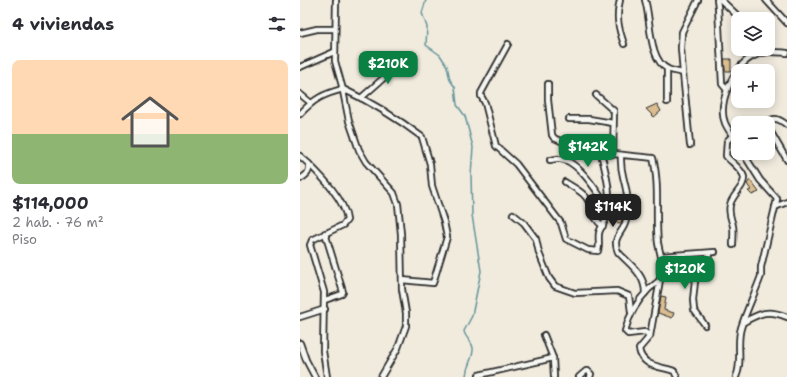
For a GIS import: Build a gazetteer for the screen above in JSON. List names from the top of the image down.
{
  "page": {
    "heading": "4 viviendas",
    "map_buttons": ["+", "−"],
    "list": [
      {
        "name": "$114,000",
        "note": "2 hab. · 76 m² · Piso"
      }
    ],
    "price": [
      "$210K",
      "$142K",
      "$114K",
      "$120K"
    ]
  }
}
